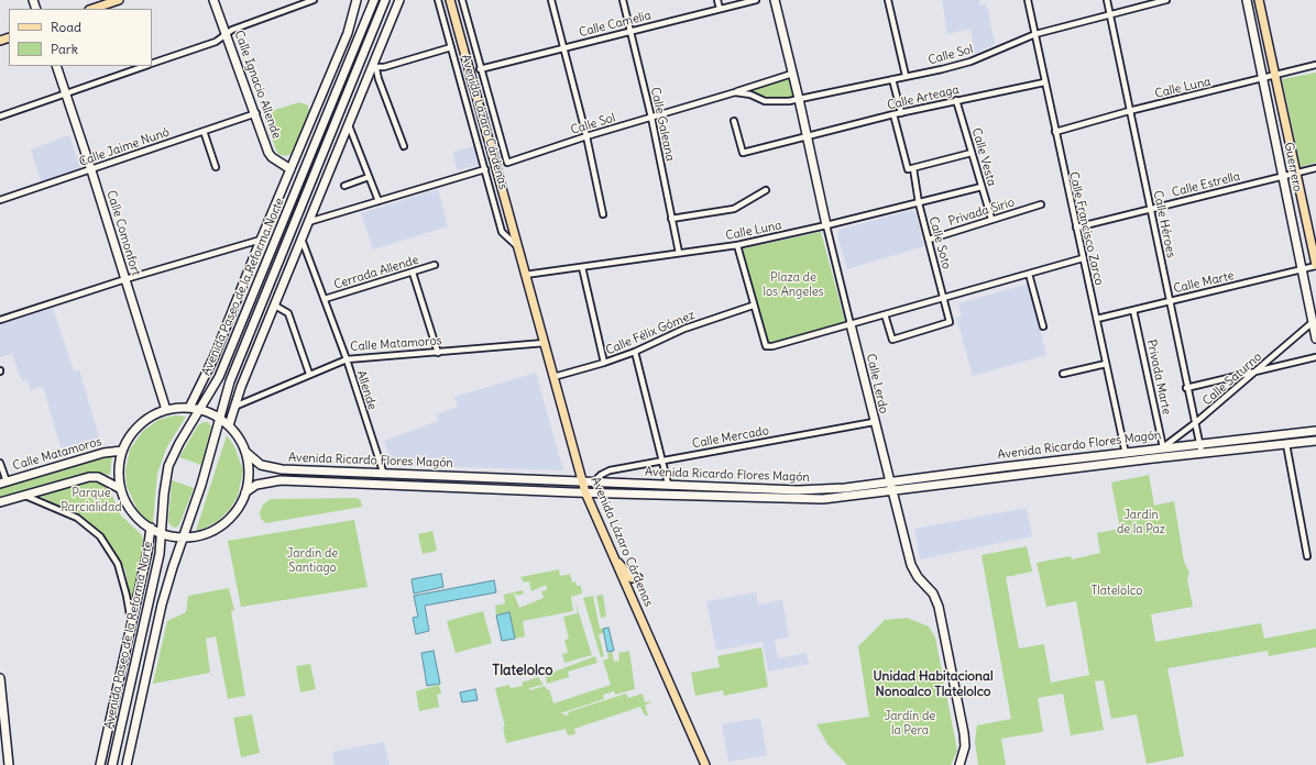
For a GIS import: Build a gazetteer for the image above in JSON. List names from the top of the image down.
{
  "streets": {
    "main road": [
      "Calle Ignacio Allende",
      "Avenida Lázaro Cárdenas",
      "Guerrero",
      "Calle Comonfort",
      "Avenida Paseo de la Reforma Norte",
      "Calle Matamoros",
      "Calle Lerdo",
      "Avenida Ricardo Flores Magón"
    ],
    "street": [
      "Calle Camelia",
      "Calle Sol",
      "Calle Luna",
      "Calle Arteaga",
      "Calle Galeana",
      "Calle Jaime Nunó",
      "Calle Vesta",
      "Calle Estrella",
      "Privada Sirio",
      "Calle Héroes",
      "Calle Francisco Zarco",
      "Calle Soto",
      "Cerrada Allende",
      "Calle Marte",
      "Calle Félix Gómez",
      "Privada Marte",
      "Calle Saturno",
      "Allende",
      "Calle Mercado"
    ]
  },
  "crossings": [
    ["Calle Camelia", "Calle Sol"],
    ["Calle Camelia", "Calle Galeana"],
    ["Calle Sol", "Calle Galeana"],
    ["Calle Sol", "Calle Héroes"],
    ["Calle Sol", "Calle Francisco Zarco"],
    ["Calle Sol", "Calle Lerdo"],
    ["Calle Ignacio Allende", "Calle Jaime Nunó"],
    ["Calle Ignacio Allende", "Avenida Paseo de la Reforma Norte"],
    ["Calle Luna", "Avenida Lázaro Cárdenas"],
    ["Calle Luna", "Calle Galeana"],
    ["Calle Luna", "Calle Vesta"],
    ["Calle Luna", "Guerrero"],
    ["Calle Luna", "Calle Héroes"],
    ["Calle Luna", "Calle Francisco Zarco"],
    ["Calle Luna", "Calle Soto"],
    ["Calle Luna", "Calle Lerdo"],
    ["Calle Arteaga", "Calle Vesta"],
    ["Calle Arteaga", "Calle Francisco Zarco"],
    ["Calle Arteaga", "Calle Soto"],
    ["Calle Arteaga", "Calle Lerdo"],
    ["Avenida Lázaro Cárdenas", "Calle Félix Gómez"],
    ["Avenida Lázaro Cárdenas", "Calle Matamoros"],
    ["Avenida Lázaro Cárdenas", "Avenida Ricardo Flores Magón"],
    ["Calle Jaime Nunó", "Calle Comonfort"],
    ["Calle Vesta", "Privada Sirio"],
    ["Guerrero", "Calle Estrella"],
    ["Guerrero", "Calle Marte"],
    ["Guerrero", "Calle Saturno"],
    ["Calle Estrella", "Calle Héroes"],
    ["Calle Estrella", "Calle Francisco Zarco"],
    ["Privada Sirio", "Calle Soto"],
    ["Calle Héroes", "Calle Marte"],
    ["Calle Héroes", "Calle Saturno"],
    ["Calle Héroes", "Avenida Ricardo Flores Magón"],
    ["Calle Francisco Zarco", "Calle Marte"],
    ["Calle Francisco Zarco", "Avenida Ricardo Flores Magón"],
    ["Cerrada Allende", "Allende"],
    ["Calle Marte", "Privada Marte"],
    ["Calle Matamoros", "Allende"],
    ["Privada Marte", "Calle Saturno"],
    ["Privada Marte", "Avenida Ricardo Flores Magón"],
    ["Calle Saturno", "Avenida Ricardo Flores Magón"],
    ["Calle Lerdo", "Calle Mercado"],
    ["Calle Lerdo", "Avenida Ricardo Flores Magón"],
    ["Allende", "Avenida Ricardo Flores Magón"],
    ["Calle Mercado", "Avenida Ricardo Flores Magón"]
  ],
  "districts": ["Tlatelolco", "Unidad Habitacional Nonoalco Tlatelolco"],
  "parks": [
    "Plaza de los Angeles",
    "Parque Parcialidad",
    "Jardín de la Paz",
    "Jardin de Santiago",
    "Tlatelolco",
    "Jardín de la Pera"
  ],
  "legend": ["Road", "Park"]
}
